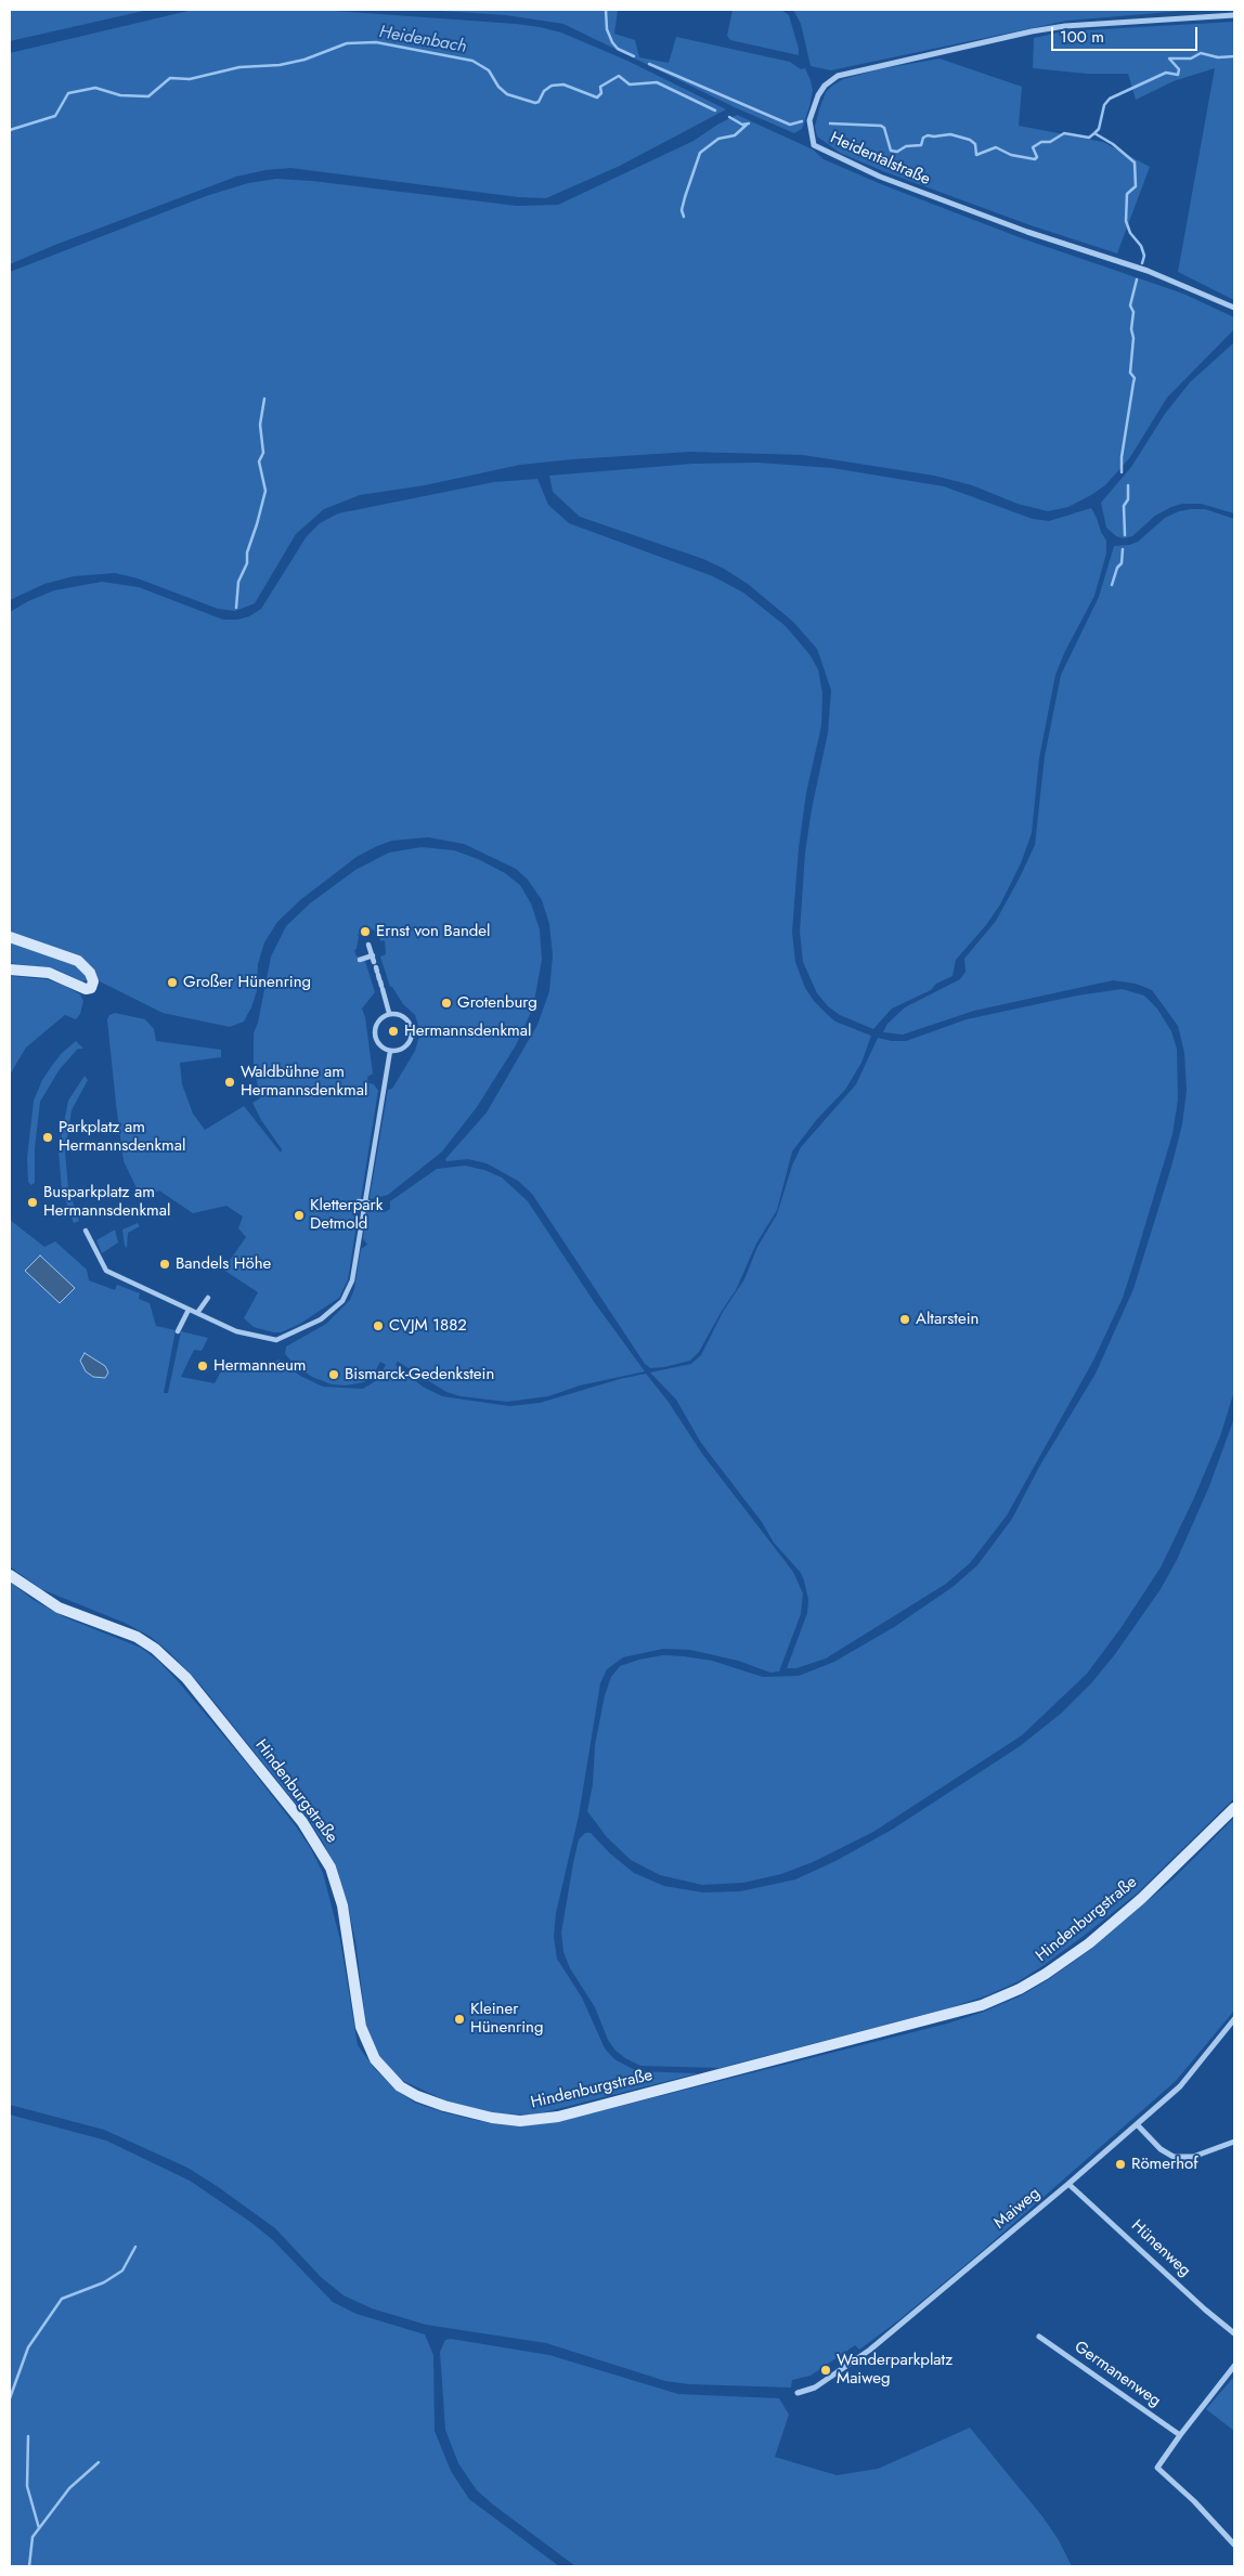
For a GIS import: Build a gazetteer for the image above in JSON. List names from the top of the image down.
{
  "streets": {
    "main road": ["Hindenburgstraße"],
    "street": [
      "Heidentalstraße",
      "Maiweg",
      "Hünenweg",
      "Germanenweg"
    ]
  },
  "crossings": [
    ["Maiweg", "Hünenweg"]
  ],
  "water": ["Heidenbach"],
  "places": [
    "Ernst von Bandel",
    "Großer Hünenring",
    "Grotenburg",
    "Hermannsdenkmal",
    "Waldbühne am Hermannsdenkmal",
    "Parkplatz am Hermannsdenkmal",
    "Busparkplatz am Hermannsdenkmal",
    "Kletterpark Detmold",
    "Bandels Höhe",
    "Altarstein",
    "CVJM 1882",
    "Hermanneum",
    "Bismarck-Gedenkstein",
    "Kleiner Hünenring",
    "Römerhof",
    "Wanderparkplatz Maiweg"
  ],
  "scale_bar": "100 m"
}
